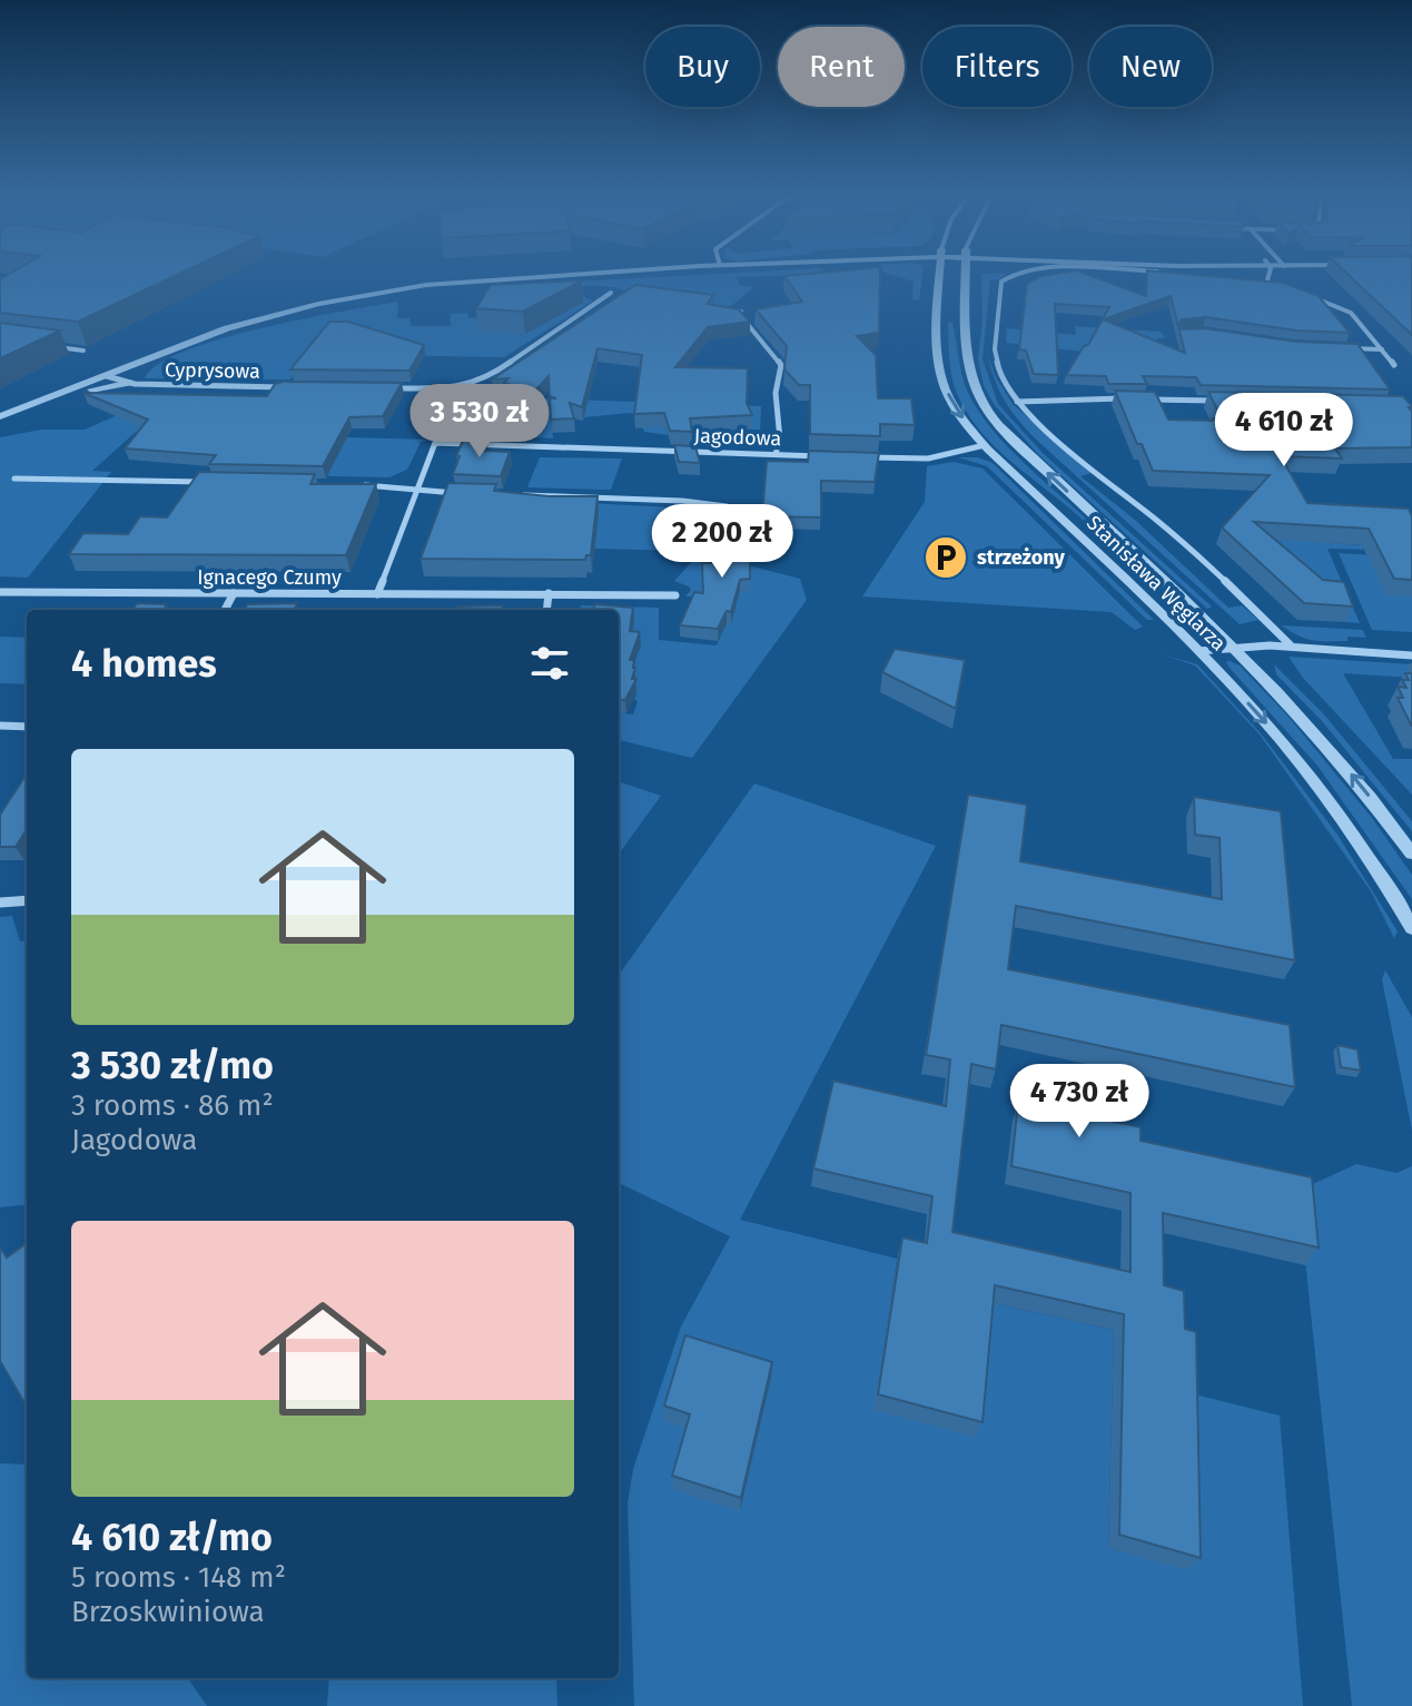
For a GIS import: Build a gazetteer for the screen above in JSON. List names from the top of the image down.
{
  "streets": {
    "street": [
      "Cyprysowa",
      "Jagodowa",
      "Ignacego Czumy",
      "Stanisława Węglarza"
    ]
  },
  "places": {
    "parking": ["strzeżony"]
  },
  "page": {
    "chip": [
      "Buy",
      "Rent",
      "Filters",
      "New"
    ],
    "price": [
      "3 530 zł",
      "4 610 zł",
      "2 200 zł",
      "4 730 zł"
    ],
    "heading": "4 homes",
    "list": [
      {
        "name": "3 530 zł/mo",
        "note": "3 rooms · 86 m² · Jagodowa"
      },
      {
        "name": "4 610 zł/mo",
        "note": "5 rooms · 148 m² · Brzoskwiniowa"
      }
    ]
  }
}
